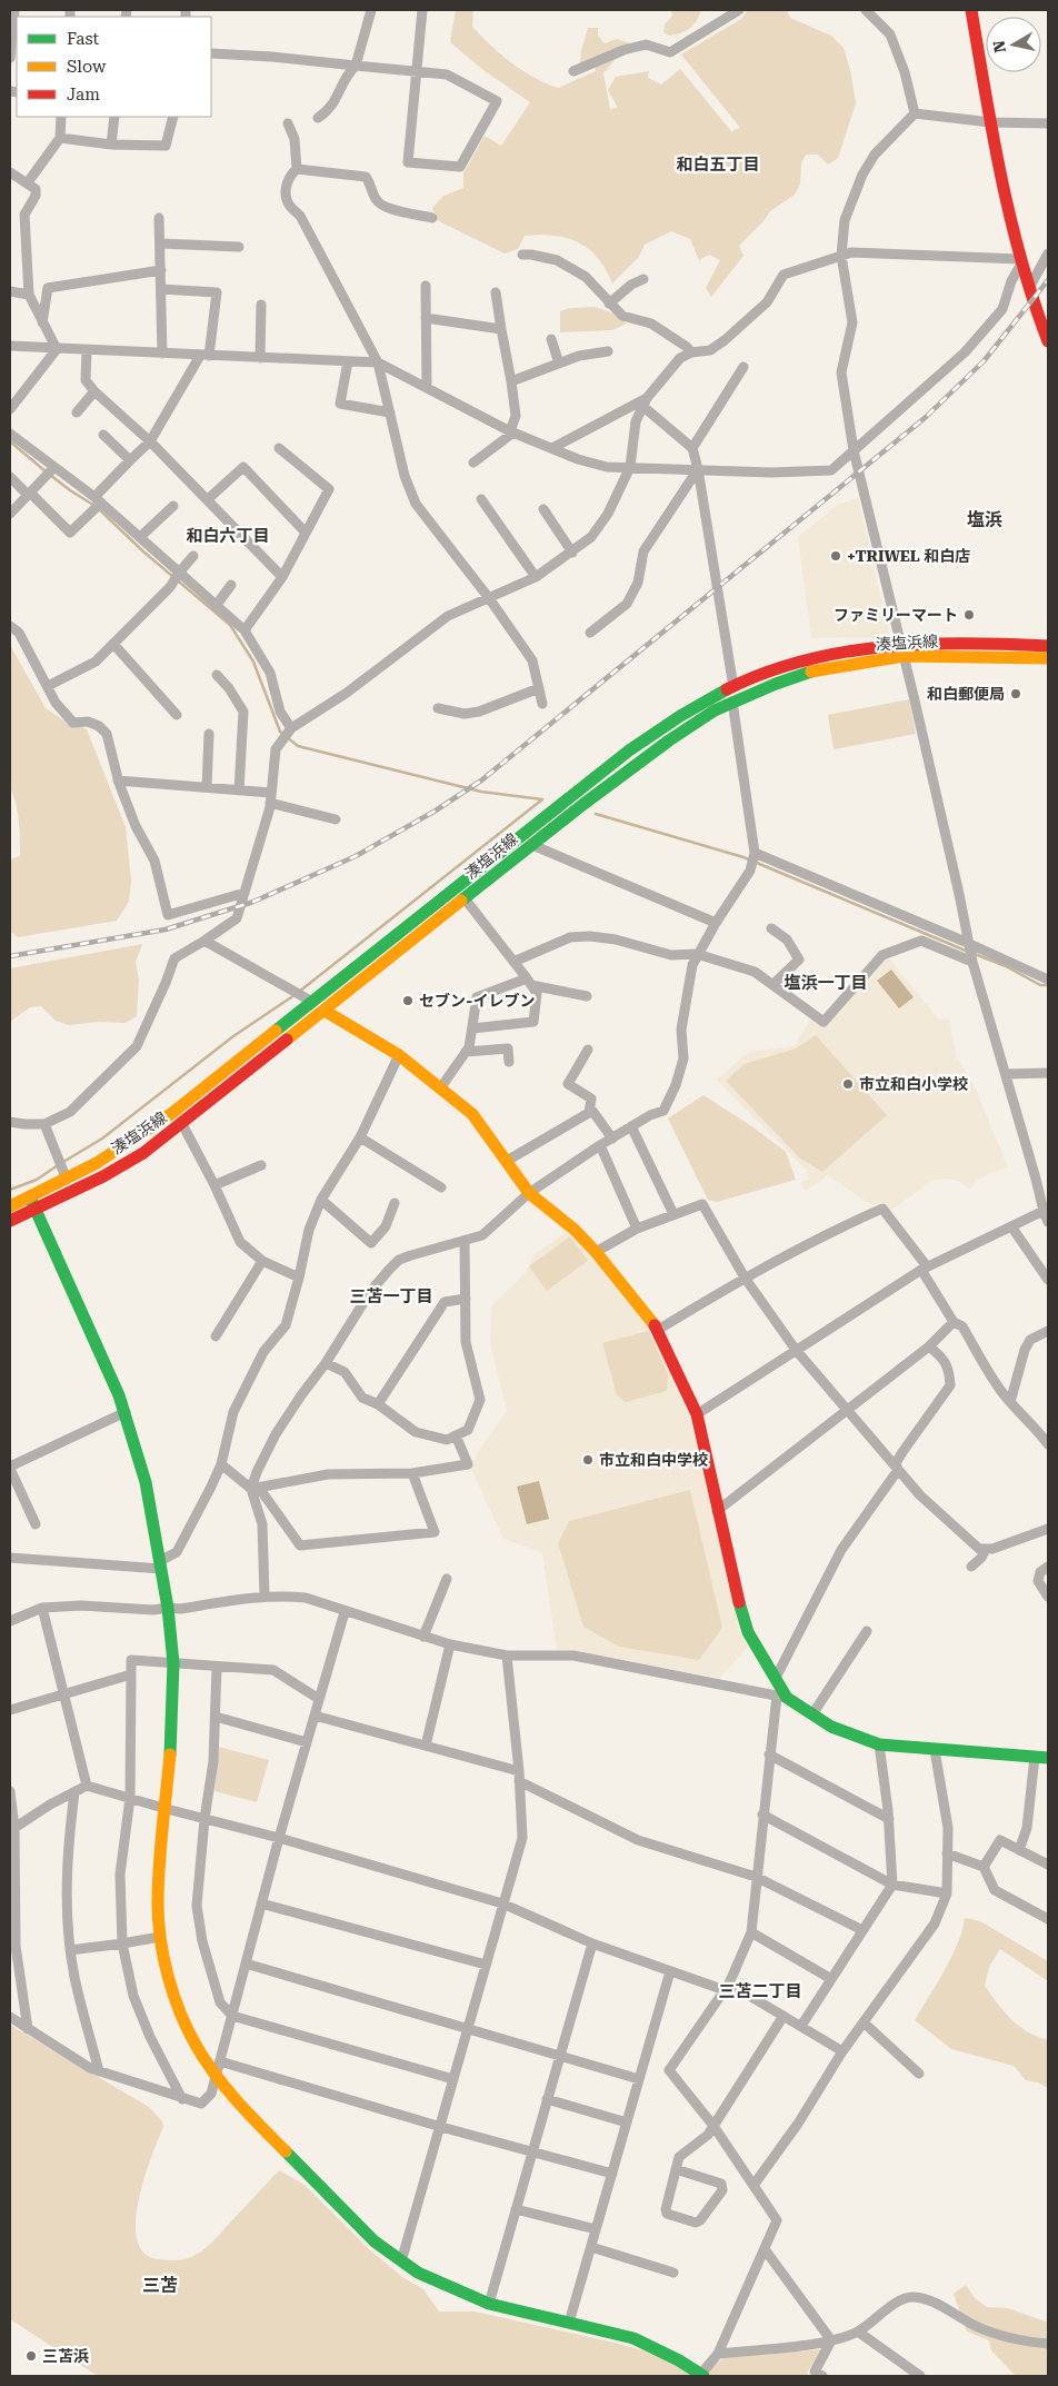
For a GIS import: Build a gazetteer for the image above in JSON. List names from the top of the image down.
{
  "streets": {
    "main road": ["湊塩浜線"]
  },
  "districts": [
    "和白五丁目",
    "塩浜",
    "和白六丁目",
    "塩浜一丁目",
    "三苫一丁目",
    "三苫二丁目",
    "三苫"
  ],
  "places": [
    "+TRIWEL 和白店",
    "ファミリーマート",
    "和白郵便局",
    "セブン-イレブン",
    "市立和白小学校",
    "市立和白中学校",
    "三苫浜"
  ],
  "legend": ["Fast", "Slow", "Jam"],
  "north": "left"
}
